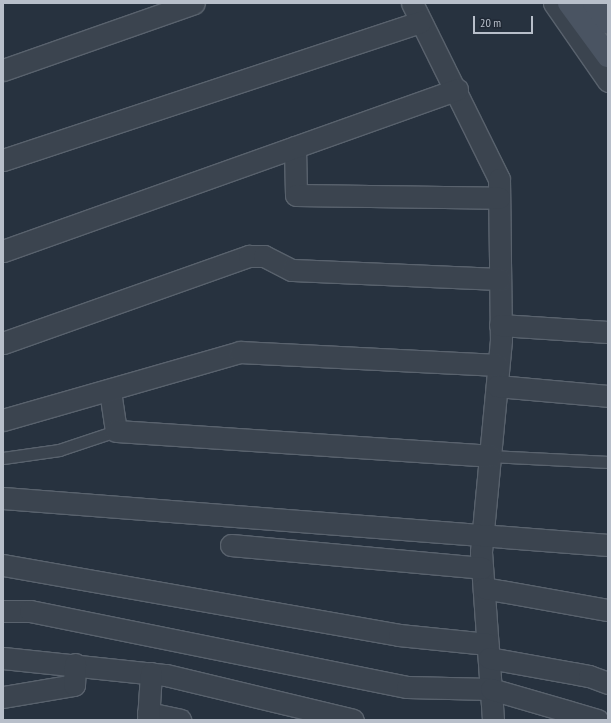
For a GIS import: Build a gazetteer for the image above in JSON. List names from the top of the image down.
{
  "scale_bar": "20 m"
}
